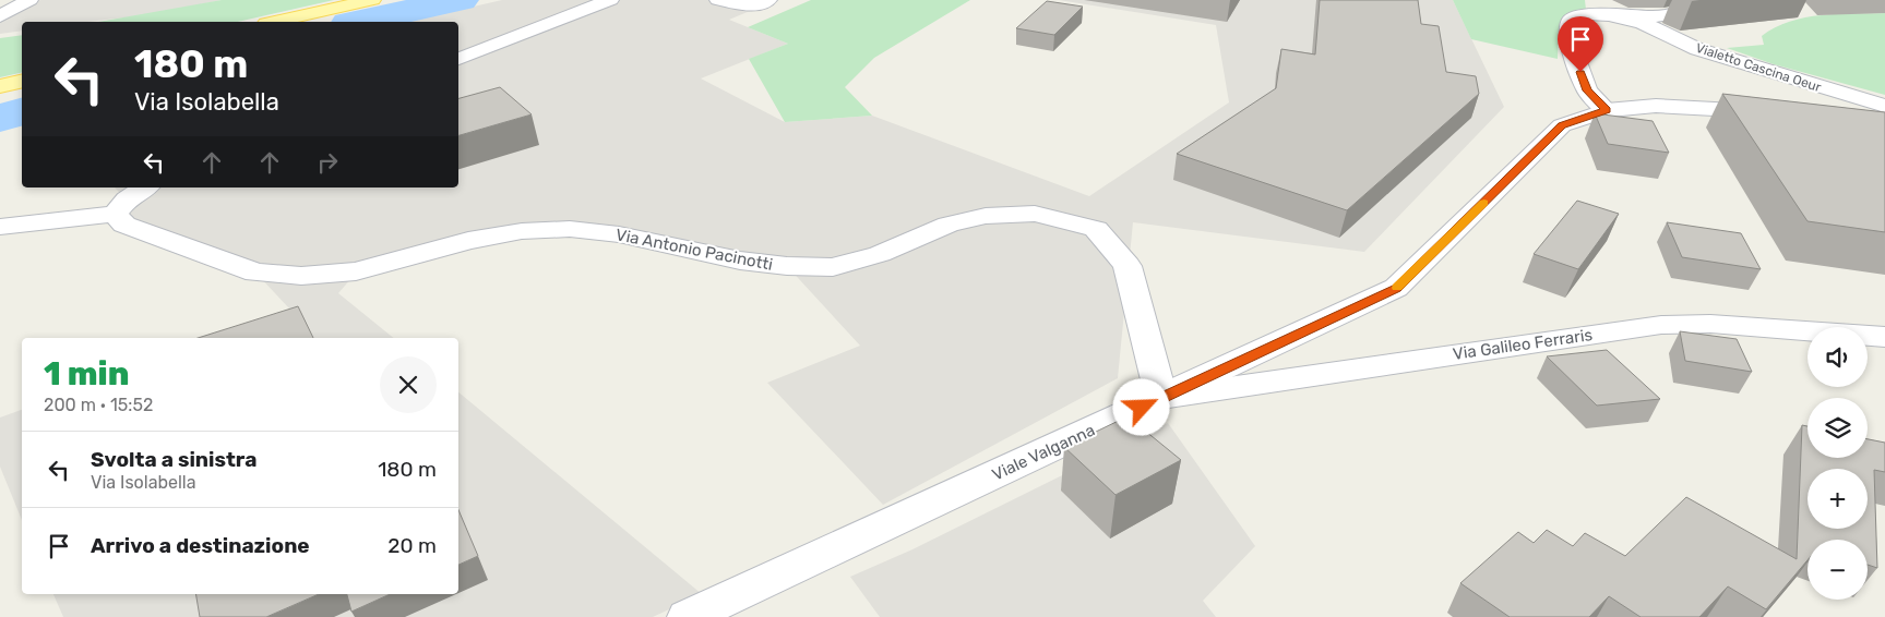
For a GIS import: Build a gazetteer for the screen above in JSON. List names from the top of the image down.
{
  "streets": {
    "street": [
      "Vialetto Cascina Oeur",
      "Via Antonio Pacinotti",
      "Via Galileo Ferraris",
      "Viale Valganna"
    ]
  },
  "crossings": [
    ["Via Antonio Pacinotti", "Via Galileo Ferraris"],
    ["Via Antonio Pacinotti", "Viale Valganna"],
    ["Via Galileo Ferraris", "Viale Valganna"]
  ],
  "page": {
    "turn": ["180 m", "Via Isolabella"],
    "map_buttons": ["+", "−"],
    "heading": ["1 min", "200 m · 15:52"],
    "list": [
      {
        "name": "Svolta a sinistra",
        "note": "Via Isolabella",
        "value": "180 m"
      },
      {
        "name": "Arrivo a destinazione",
        "value": "20 m"
      }
    ]
  }
}
